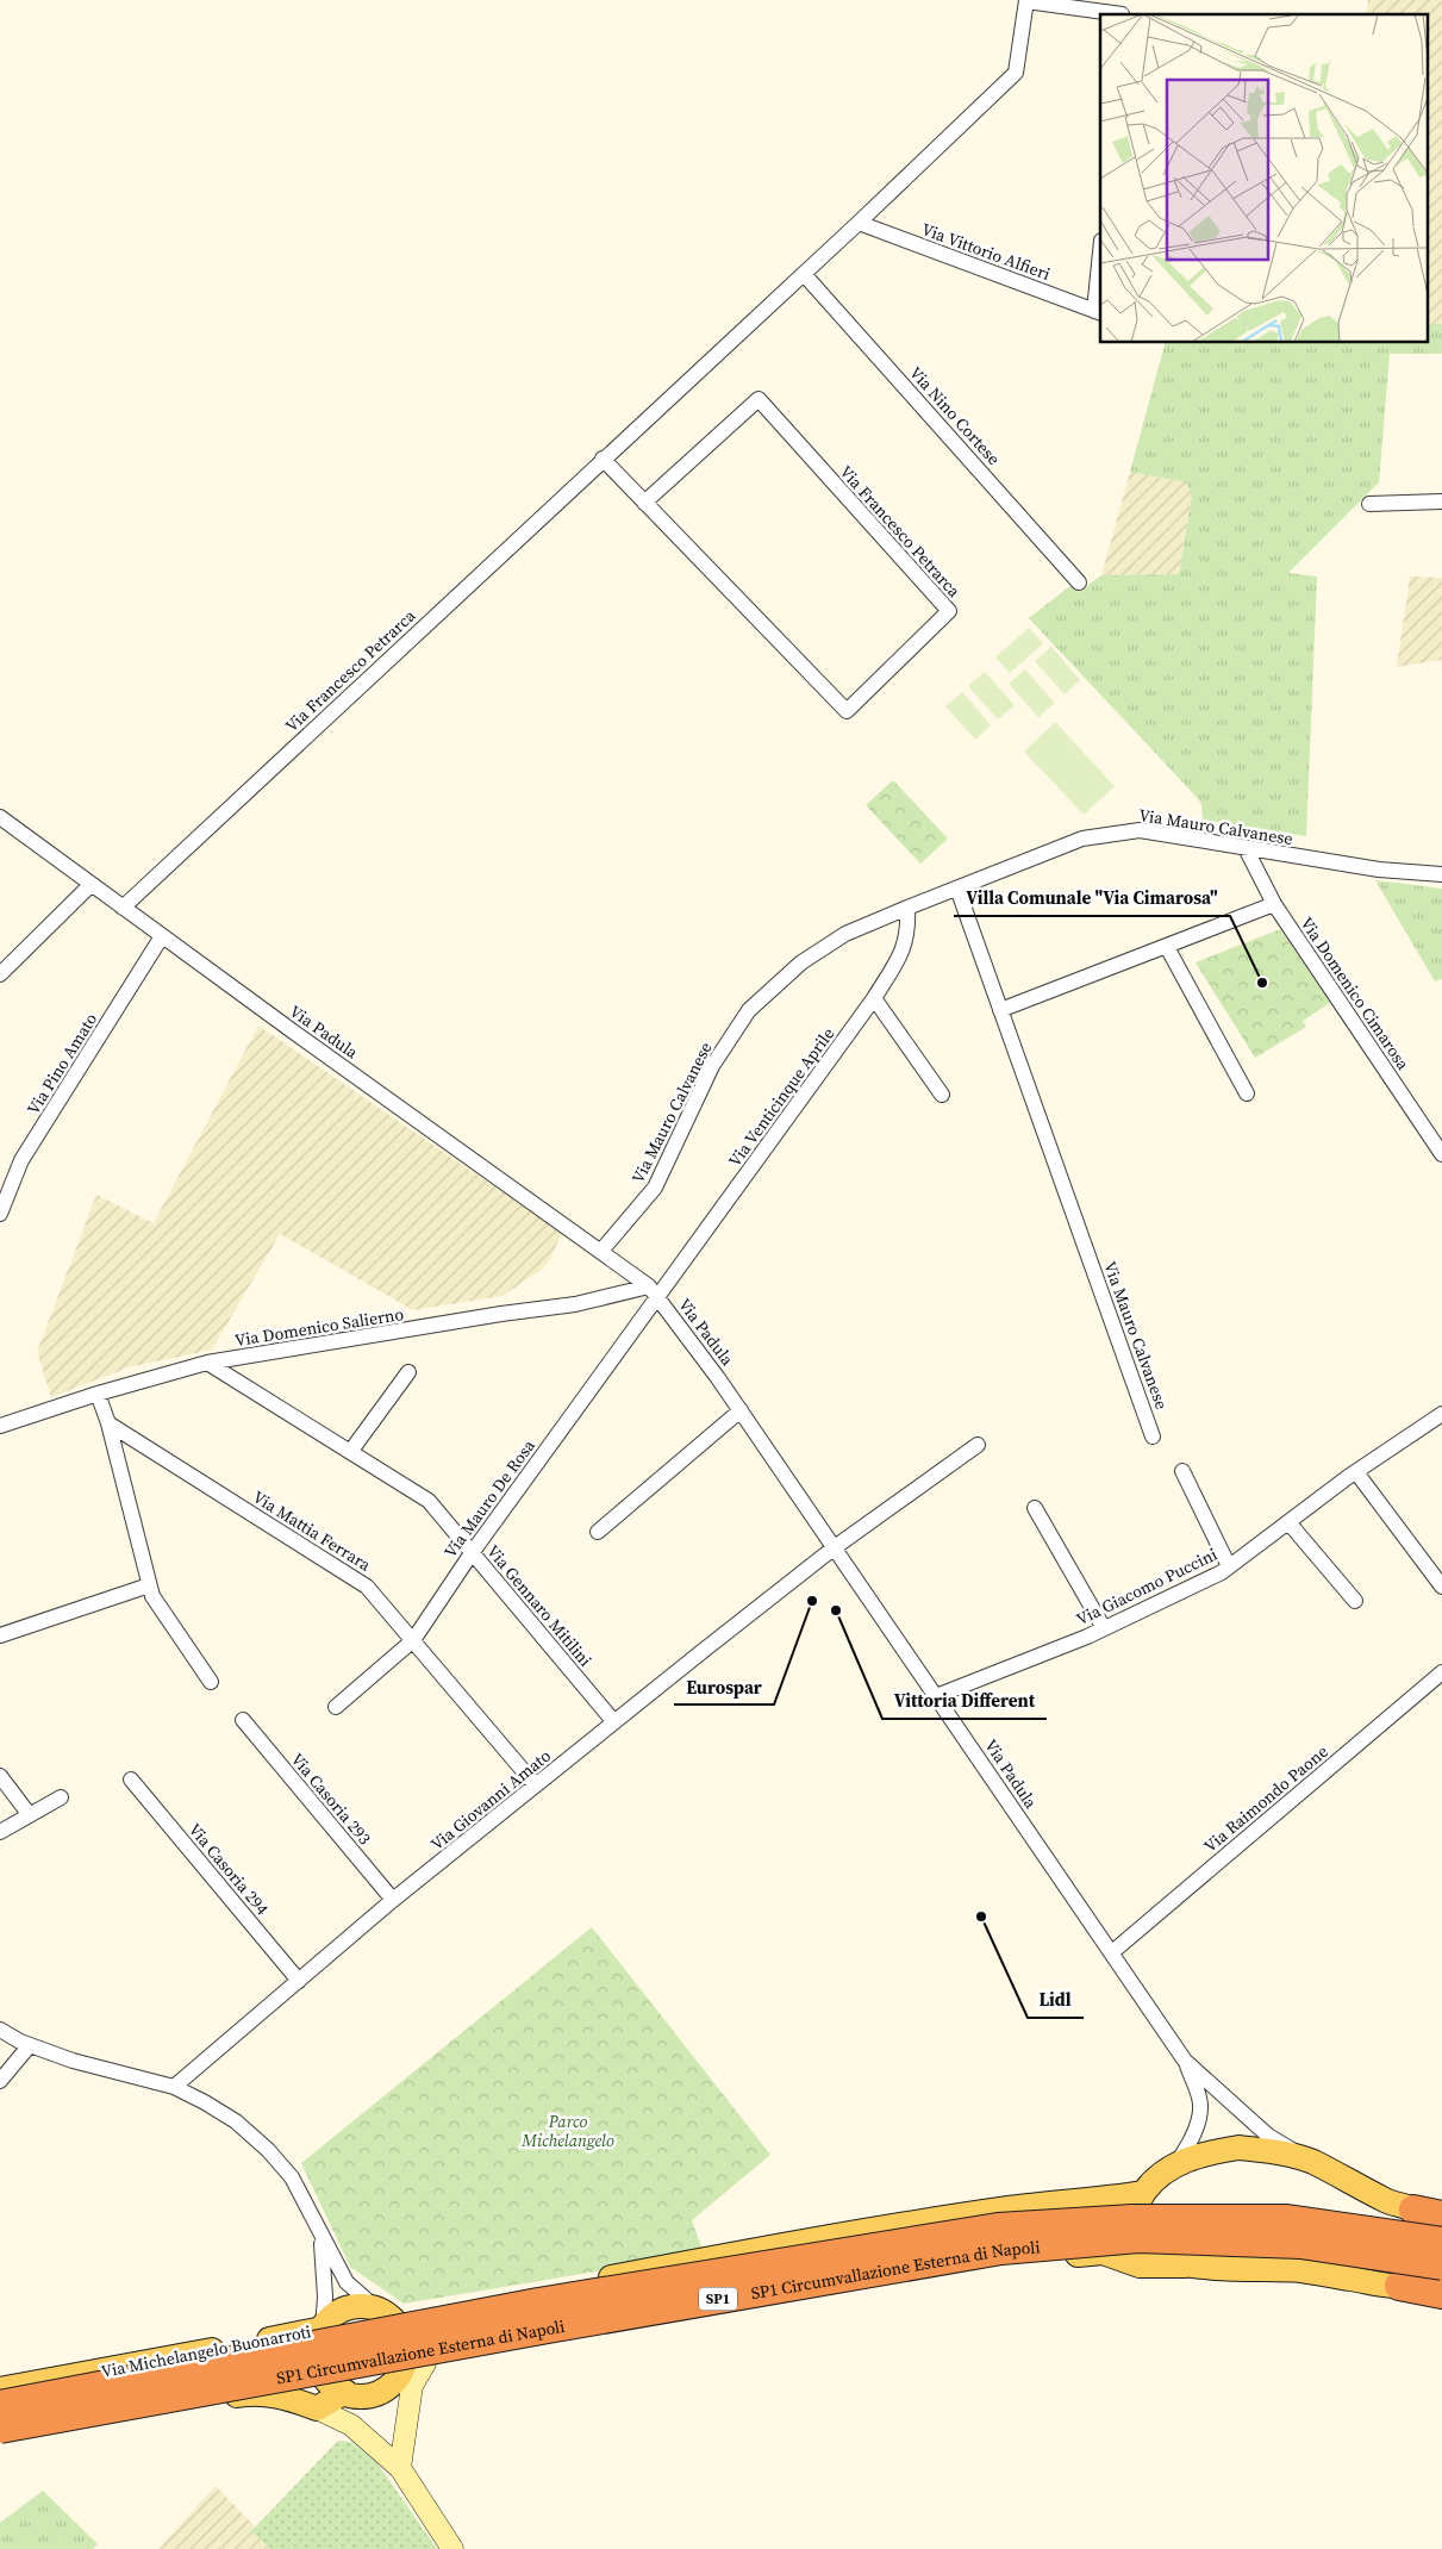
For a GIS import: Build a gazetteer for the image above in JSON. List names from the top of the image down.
{
  "streets": {
    "highway": ["SP1 Circumvallazione Esterna di Napoli", "SP1"],
    "main road": ["Via Michelangelo Buonarroti"],
    "street": [
      "Via Vittorio Alfieri",
      "Via Nino Cortese",
      "Via Francesco Petrarca",
      "Via Mauro Calvanese",
      "Via Domenico Cimarosa",
      "Via Padula",
      "Via Pino Amato",
      "Via Venticinque Aprile",
      "Via Domenico Salierno",
      "Via Mauro De Rosa",
      "Via Mattia Ferrara",
      "Via Giacomo Puccini",
      "Via Gennaro Mitilini",
      "Via Casoria 293",
      "Via Raimondo Paone",
      "Via Giovanni Amato",
      "Via Casoria 294"
    ]
  },
  "crossings": [
    ["Via Vittorio Alfieri", "Via Francesco Petrarca"],
    ["Via Nino Cortese", "Via Francesco Petrarca"],
    ["Via Francesco Petrarca", "Via Padula"],
    ["Via Mauro Calvanese", "Via Domenico Cimarosa"],
    ["Via Mauro Calvanese", "Via Padula"],
    ["Via Mauro Calvanese", "Via Venticinque Aprile"],
    ["Via Padula", "Via Pino Amato"],
    ["Via Padula", "Via Venticinque Aprile"],
    ["Via Padula", "Via Domenico Salierno"],
    ["Via Padula", "Via Mauro De Rosa"],
    ["Via Padula", "Via Giacomo Puccini"],
    ["Via Padula", "Via Raimondo Paone"],
    ["Via Padula", "Via Giovanni Amato"],
    ["Via Venticinque Aprile", "Via Domenico Salierno"],
    ["Via Venticinque Aprile", "Via Mauro De Rosa"],
    ["Via Domenico Salierno", "Via Mauro De Rosa"],
    ["Via Domenico Salierno", "Via Gennaro Mitilini"],
    ["Via Mauro De Rosa", "Via Mattia Ferrara"],
    ["Via Mauro De Rosa", "Via Gennaro Mitilini"],
    ["Via Mattia Ferrara", "Via Giovanni Amato"],
    ["Via Gennaro Mitilini", "Via Giovanni Amato"],
    ["Via Casoria 293", "Via Giovanni Amato"],
    ["Via Giovanni Amato", "Via Casoria 294"],
    ["Via Giovanni Amato", "Via Michelangelo Buonarroti"]
  ],
  "parks": ["Parco Michelangelo"],
  "places": [
    "Villa Comunale \"Via Cimarosa\"",
    "Eurospar",
    "Vittoria Different",
    "Lidl"
  ]
}
